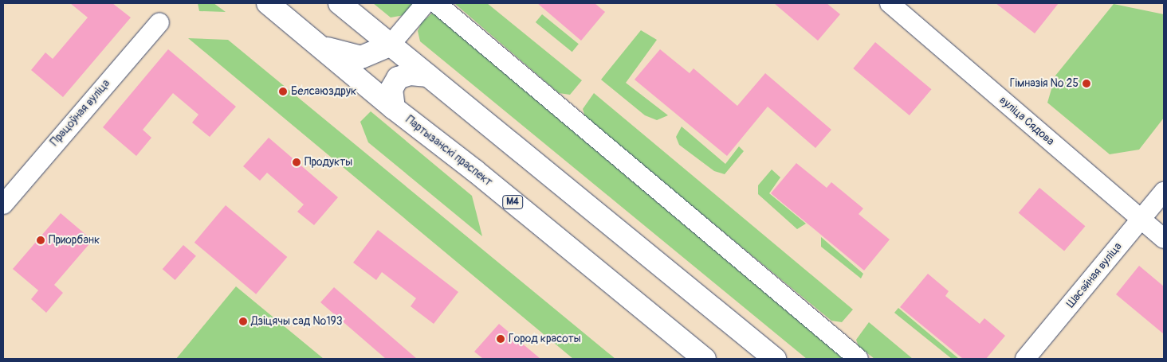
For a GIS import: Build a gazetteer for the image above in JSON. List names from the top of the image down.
{
  "streets": {
    "main road": ["Партызанскі праспект", "М4"],
    "street": ["Працоўная вуліца", "вуліца Сядова", "Шасэйная вуліца"]
  },
  "crossings": [
    ["вуліца Сядова", "Шасэйная вуліца"]
  ],
  "places": [
    "Гімназія № 25",
    "Белсаюздрук",
    "Продукты",
    "Приорбанк",
    "Дзіцячы сад №193",
    "Город красоты"
  ]
}
